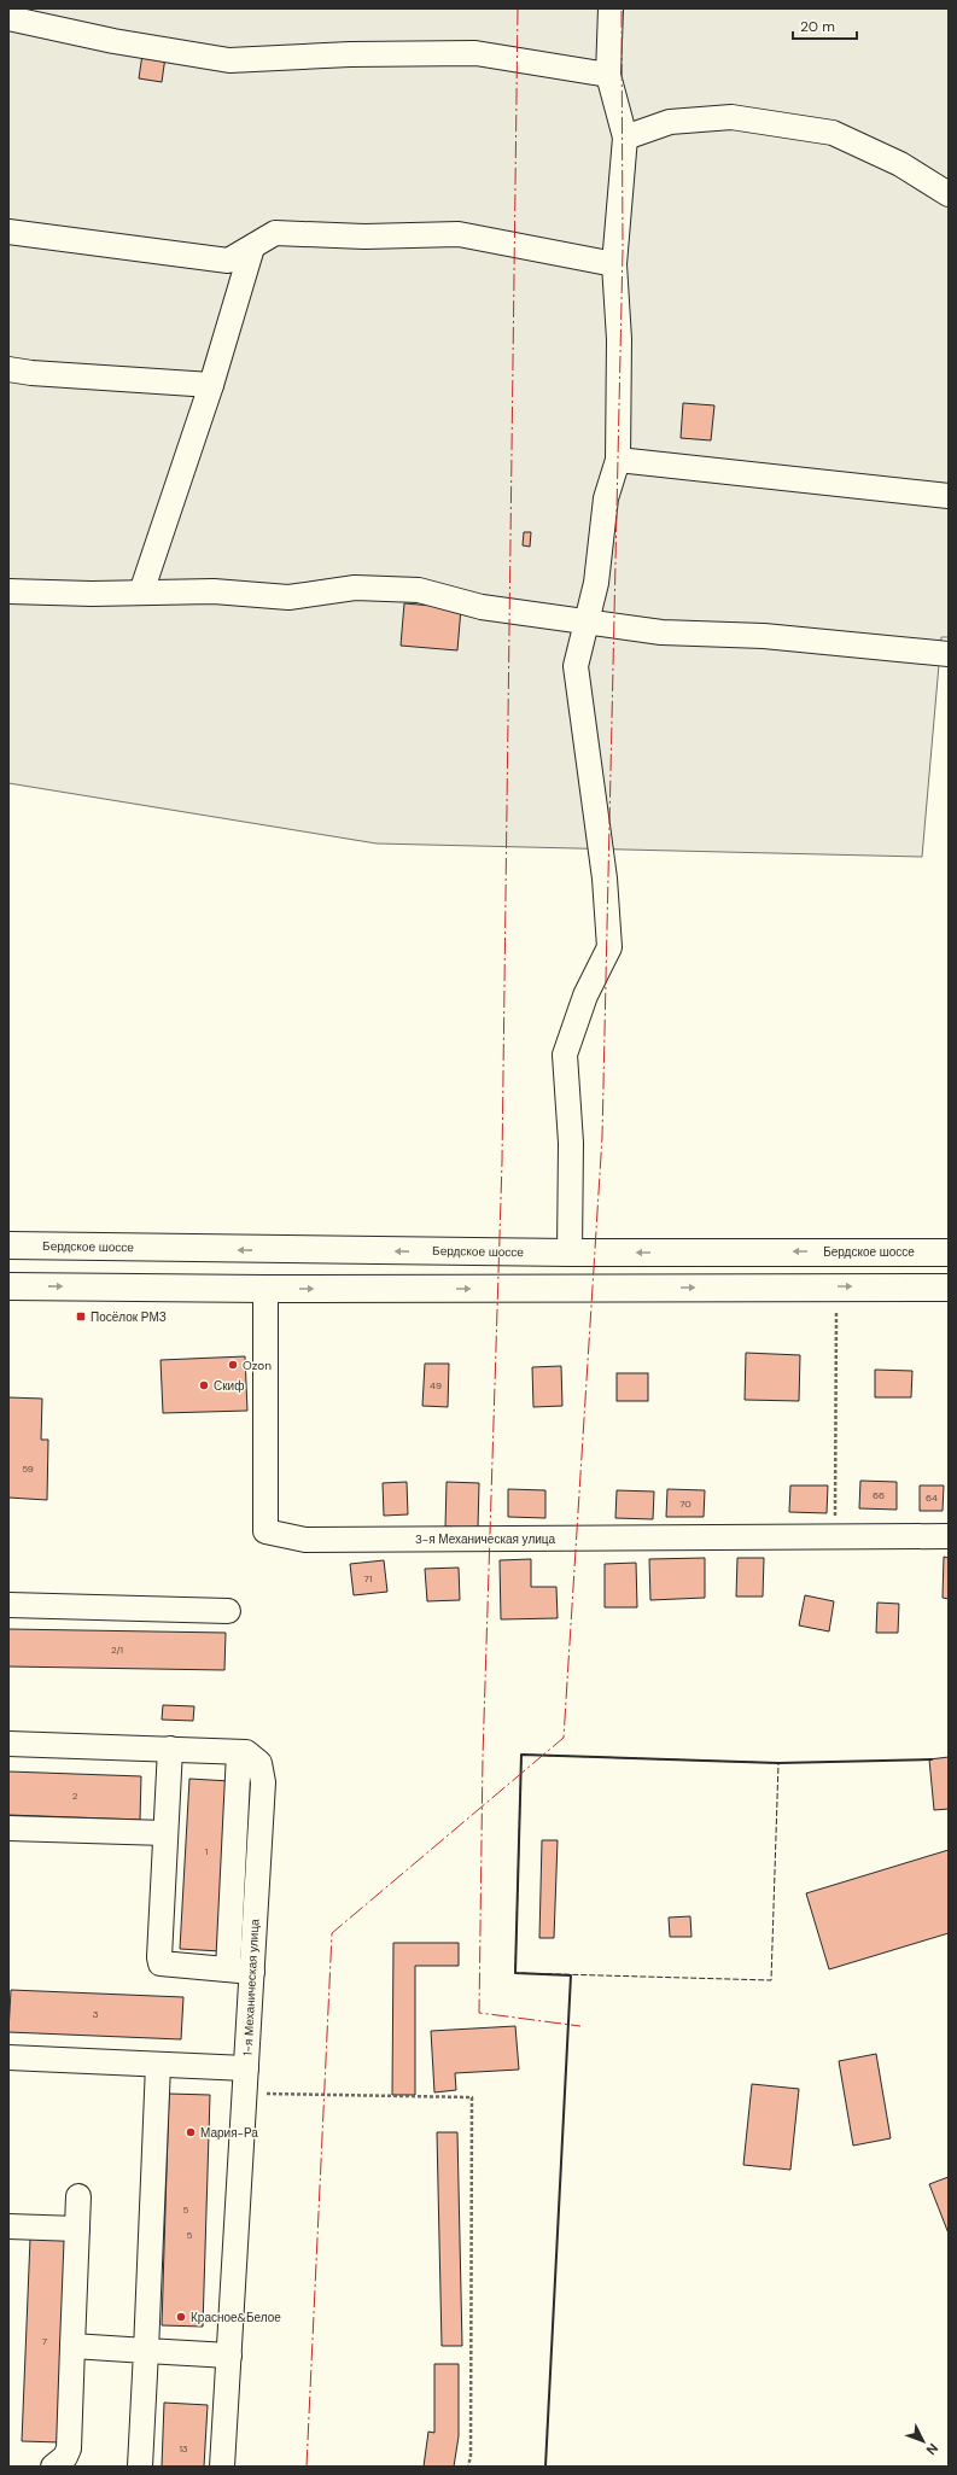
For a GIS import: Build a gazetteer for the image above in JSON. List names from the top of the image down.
{
  "streets": {
    "highway": ["Бердское шоссе"],
    "street": ["3-я Механическая улица", "1-я Механическая улица"]
  },
  "places": {
    "transit": ["Посёлок РМЗ"],
    "other": [
      "Ozon",
      "Скиф",
      "Мария-Ра",
      "Красное&Белое"
    ]
  },
  "house_numbers": [
    "49",
    "59",
    "66",
    "64",
    "70",
    "71",
    "2/1",
    "2",
    "1",
    "3",
    "5",
    "5",
    "7",
    "13"
  ],
  "scale_bar": "20 m",
  "north": "bottom right"
}
